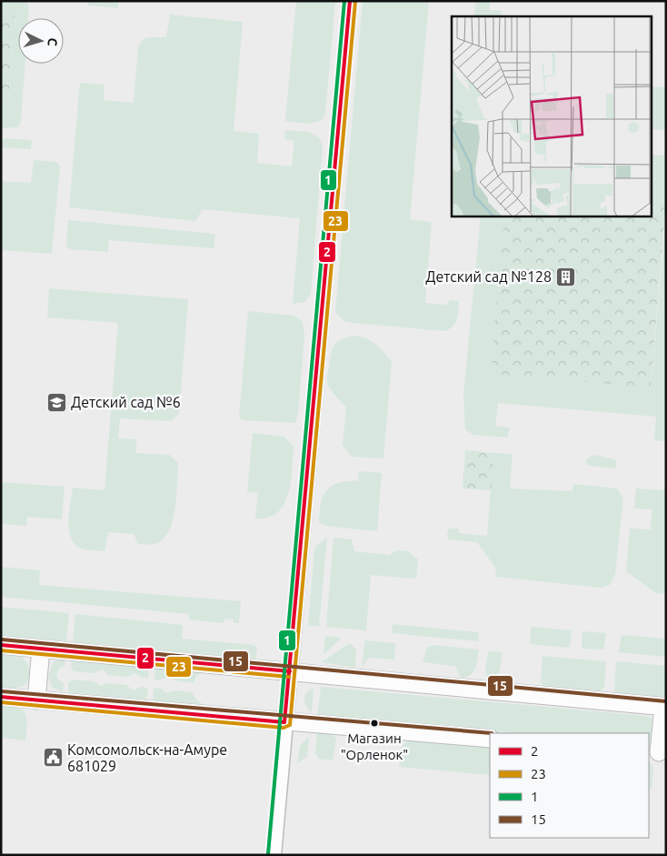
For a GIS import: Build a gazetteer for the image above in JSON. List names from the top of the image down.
{
  "places": {
    "building": ["Детский сад №128"],
    "school or university": ["Детский сад №6"],
    "other": ["Магазин \"Орленок\""],
    "public building": ["Комсомольск-на-Амуре 681029"]
  },
  "lines": [
    "transit line 2",
    "transit line 1",
    "transit line 23",
    "transit line 15"
  ],
  "legend": [
    "2",
    "23",
    "1",
    "15"
  ],
  "north": "right"
}
